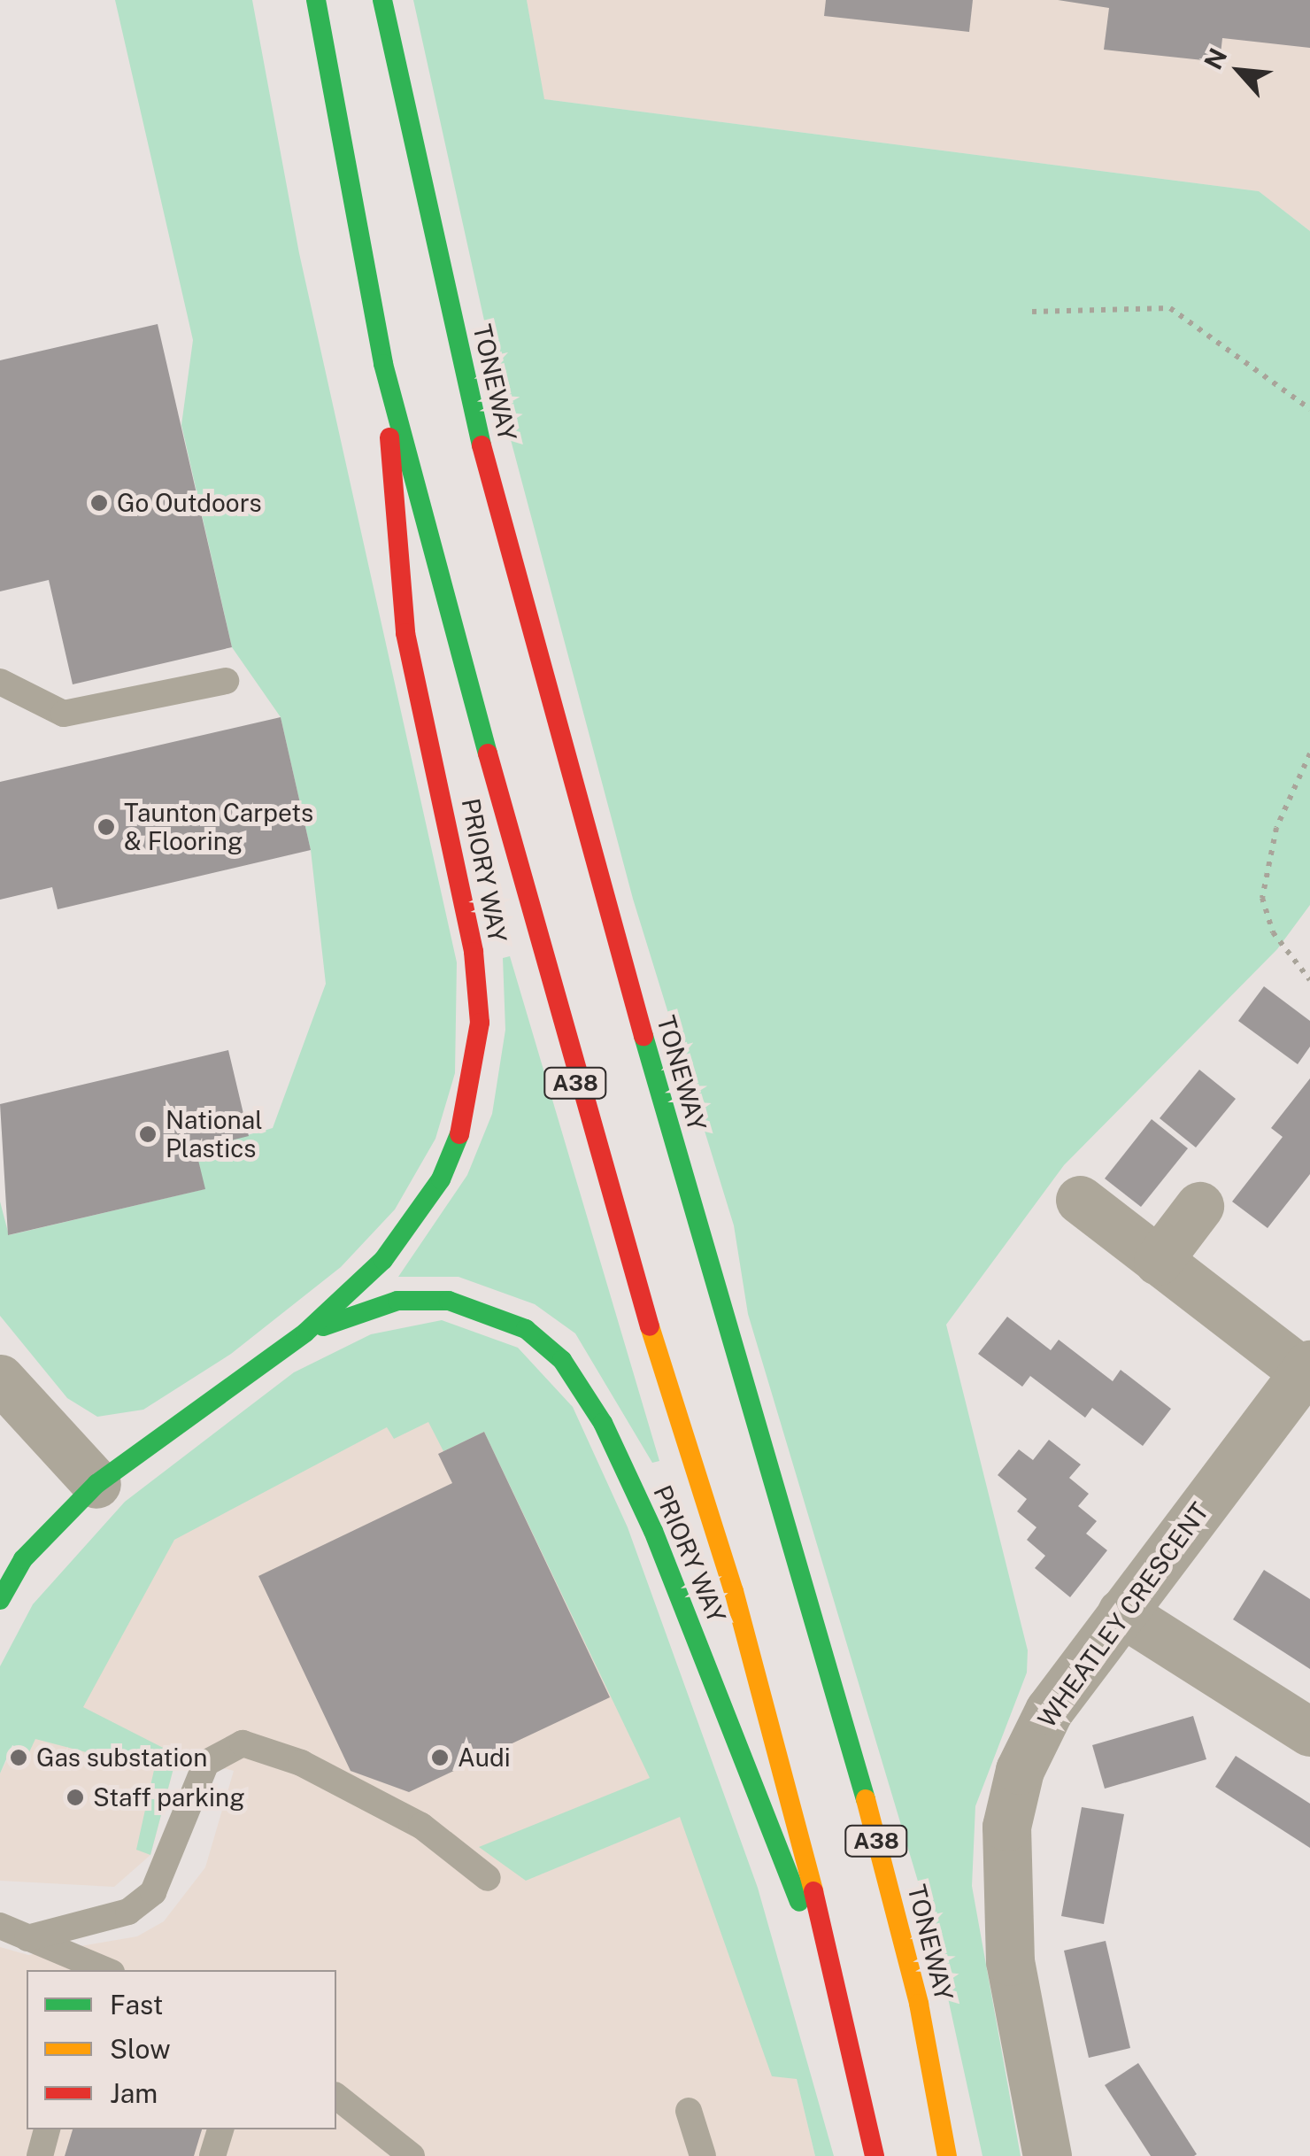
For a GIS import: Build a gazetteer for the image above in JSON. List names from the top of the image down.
{
  "streets": {
    "main road": ["TONEWAY", "PRIORY WAY", "A38"],
    "street": ["WHEATLEY CRESCENT"]
  },
  "crossings": [
    ["PRIORY WAY", "A38"]
  ],
  "places": [
    "Go Outdoors",
    "Taunton Carpets & Flooring",
    "National Plastics",
    "Gas substation",
    "Audi",
    "Staff parking"
  ],
  "legend": ["Fast", "Slow", "Jam"],
  "north": "top left"
}
